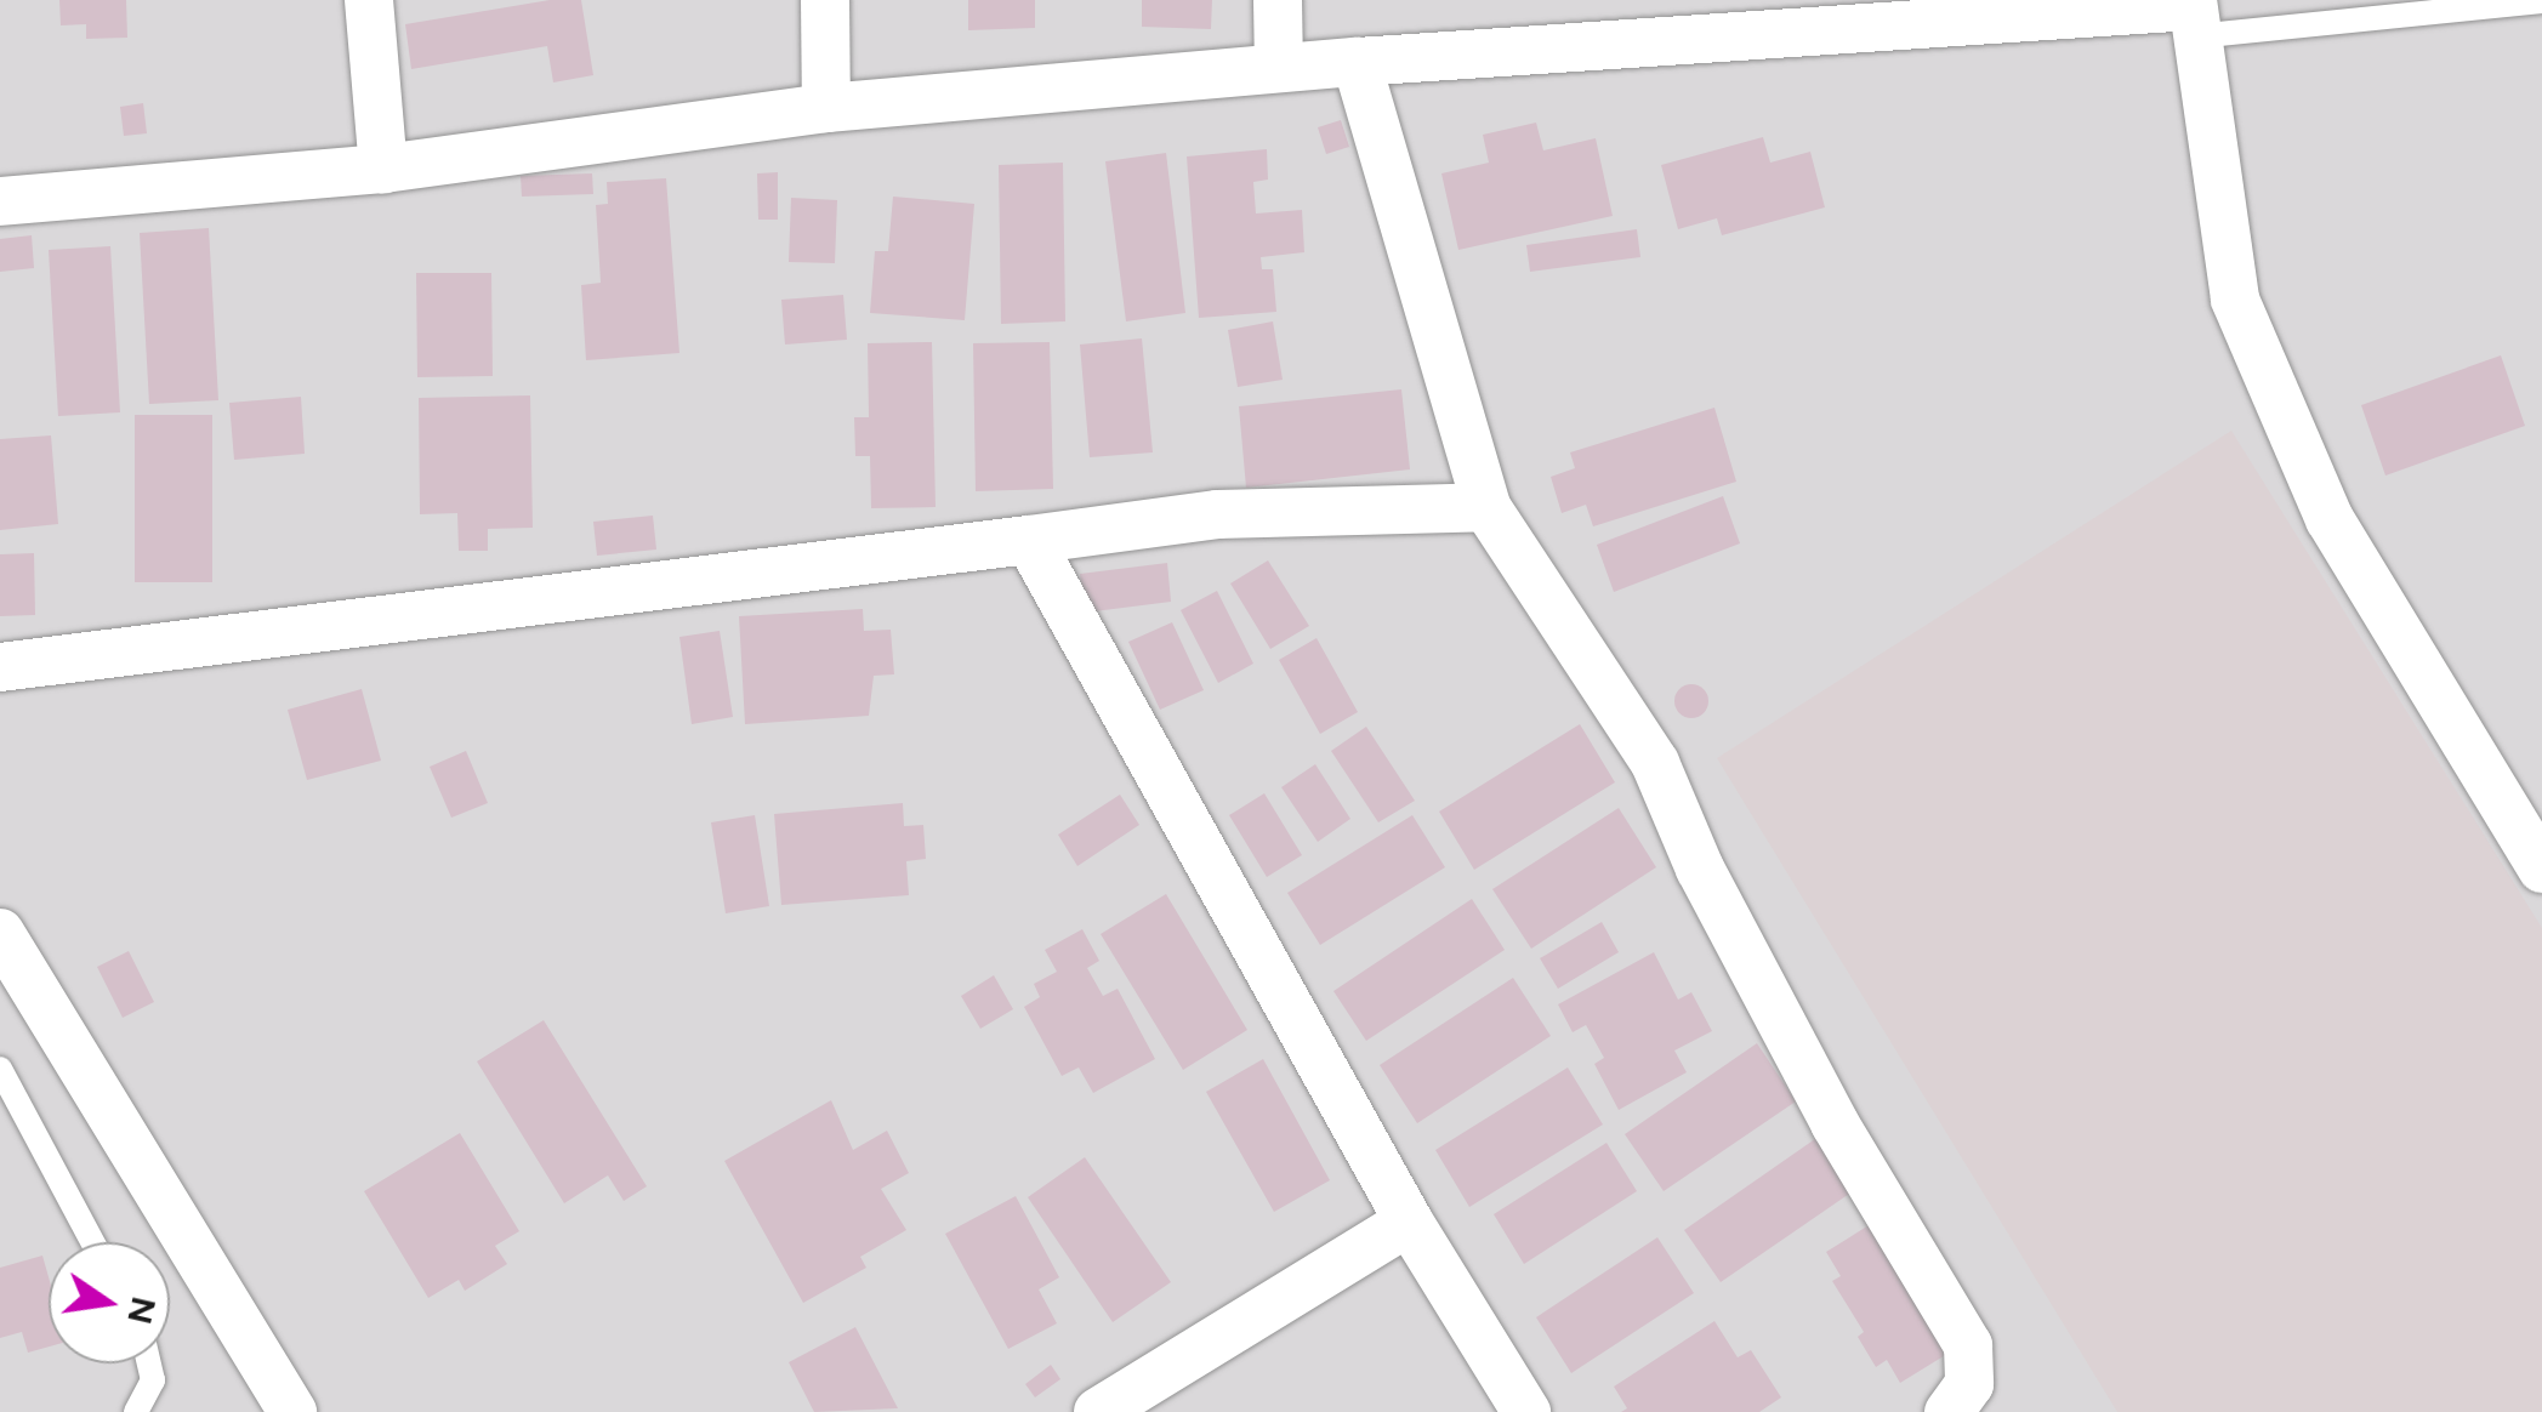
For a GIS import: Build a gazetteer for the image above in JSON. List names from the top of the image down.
{
  "north": "right"
}
